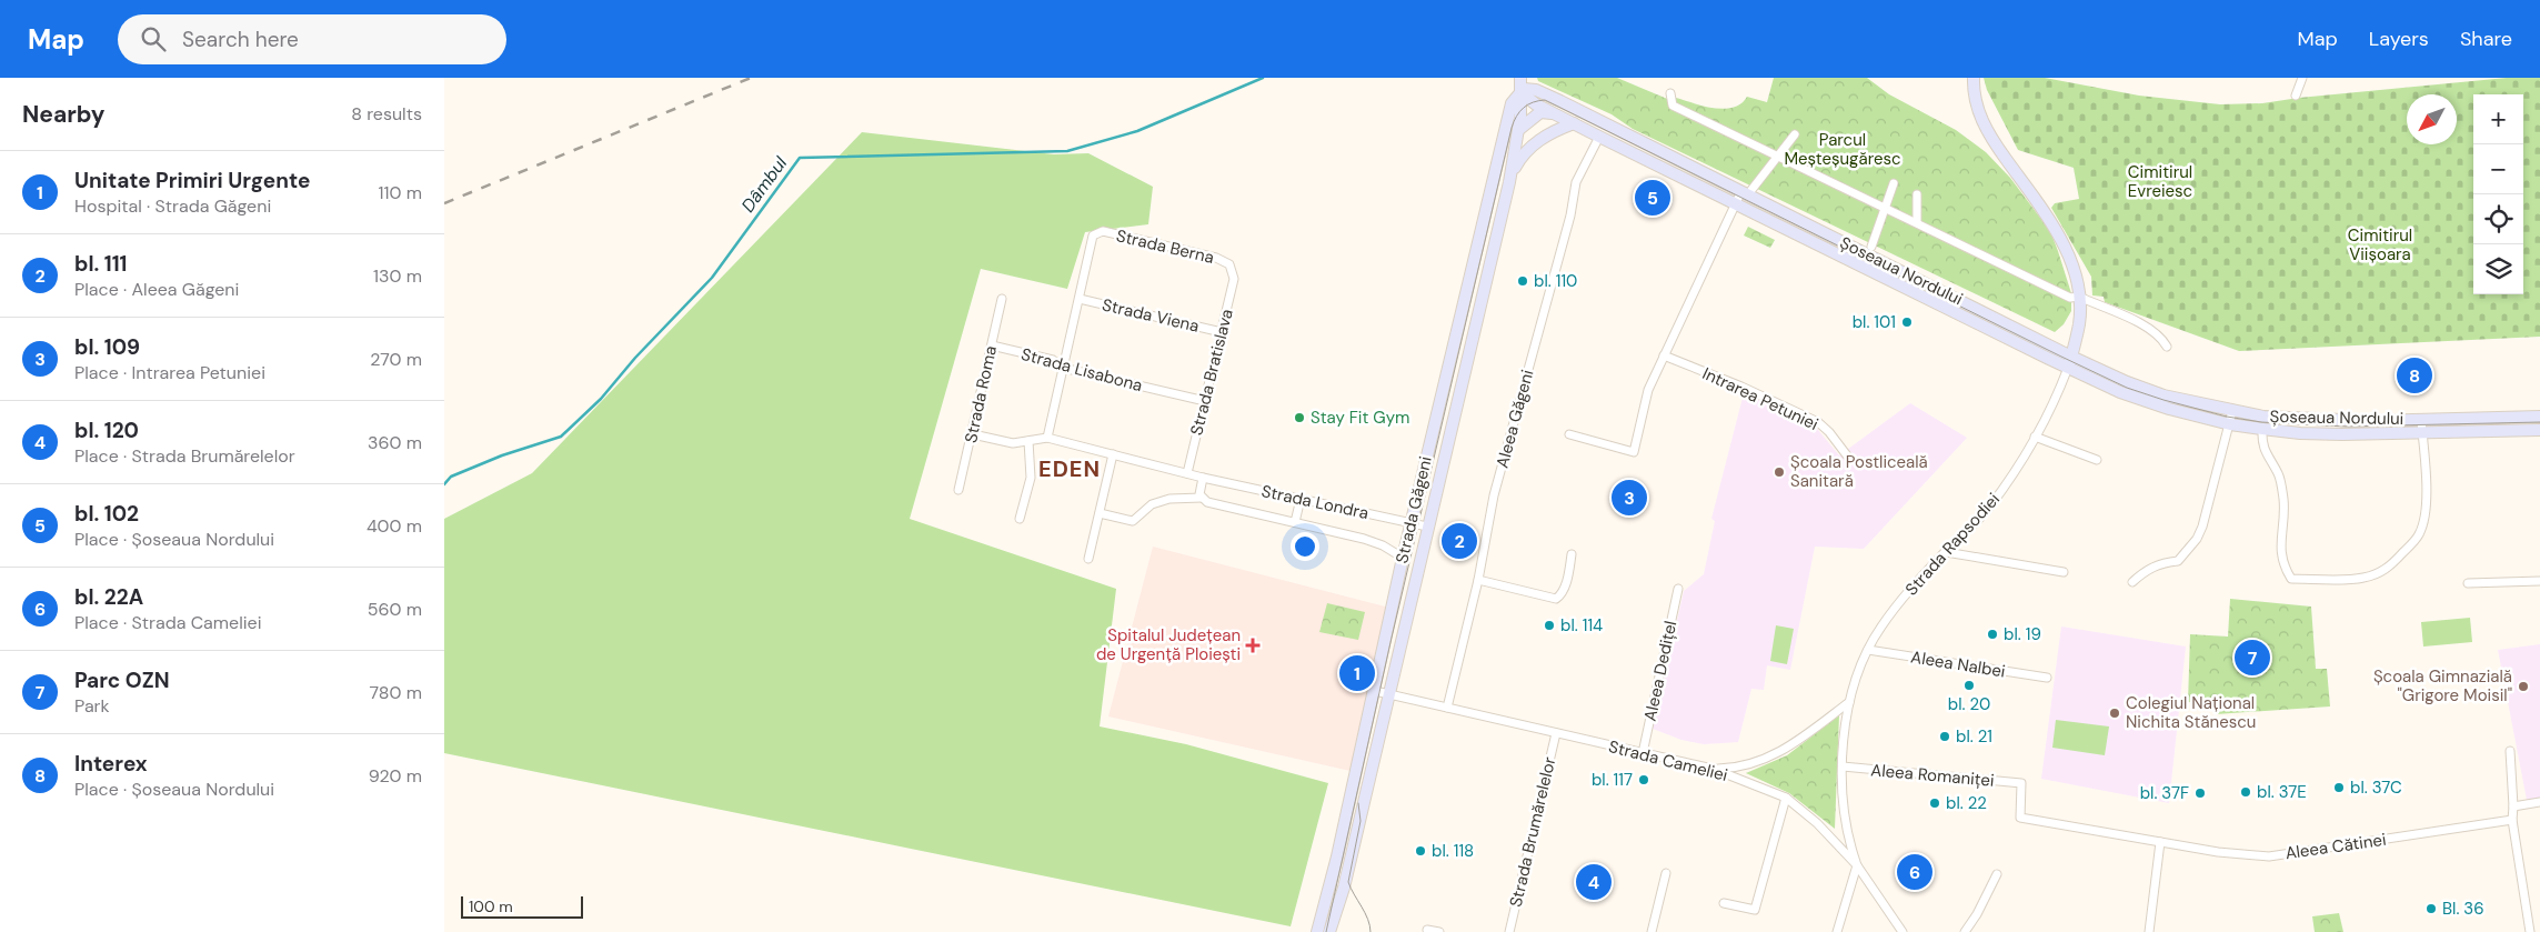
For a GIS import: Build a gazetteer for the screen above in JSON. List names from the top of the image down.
{
  "streets": {
    "main road": ["Șoseaua Nordului", "Strada Găgeni", "Strada Rapsodiei"],
    "street": [
      "Strada Berna",
      "Strada Viena",
      "Strada Lisabona",
      "Strada Bratislava",
      "Strada Roma",
      "Intrarea Petuniei",
      "Aleea Găgeni",
      "Strada Londra",
      "Aleea Nalbei",
      "Aleea Dedițel",
      "Strada Cameliei",
      "Aleea Romaniței",
      "Strada Brumărelelor",
      "Aleea Cătinei"
    ]
  },
  "crossings": [
    ["Strada Berna", "Strada Viena"],
    ["Strada Berna", "Strada Bratislava"],
    ["Șoseaua Nordului", "Aleea Găgeni"],
    ["Șoseaua Nordului", "Strada Găgeni"],
    ["Șoseaua Nordului", "Strada Rapsodiei"],
    ["Strada Viena", "Strada Bratislava"],
    ["Strada Lisabona", "Strada Bratislava"],
    ["Strada Lisabona", "Strada Roma"],
    ["Strada Bratislava", "Strada Londra"],
    ["Strada Roma", "Strada Londra"],
    ["Aleea Găgeni", "Strada Cameliei"],
    ["Strada Londra", "Strada Găgeni"],
    ["Strada Găgeni", "Strada Cameliei"],
    ["Strada Rapsodiei", "Aleea Nalbei"],
    ["Strada Rapsodiei", "Strada Cameliei"],
    ["Strada Rapsodiei", "Aleea Romaniței"],
    ["Aleea Dedițel", "Strada Cameliei"],
    ["Strada Cameliei", "Strada Brumărelelor"],
    ["Aleea Romaniței", "Aleea Cătinei"]
  ],
  "districts": ["EDEN"],
  "water": ["Dâmbul"],
  "parks": ["Parcul Meșteșugăresc", "Cimitirul Evreiesc", "Cimitirul Viișoara"],
  "places": {
    "other": [
      "bl. 110",
      "bl. 101",
      "Stay Fit Gym",
      "Școala Postliceală Sanitară",
      "bl. 114",
      "bl. 19",
      "bl. 20",
      "Școala Gimnazială \"Grigore Moisil\"",
      "Colegiul Național Nichita Stănescu",
      "bl. 21",
      "bl. 117",
      "bl. 37C",
      "bl. 37E",
      "bl. 37F",
      "bl. 22",
      "bl. 118",
      "Bl. 36"
    ],
    "health": ["Spitalul Județean de Urgență Ploiești"]
  },
  "scale_bar": "100 m",
  "north": "bottom left",
  "page": {
    "header": "Map",
    "search": "Search here",
    "nav": ["Map", "Layers", "Share"],
    "heading": ["Nearby", "8 results"],
    "map_buttons": ["+", "−"],
    "list": [
      {
        "mark": "1",
        "name": "Unitate Primiri Urgente",
        "note": "Hospital · Strada Găgeni",
        "value": "110 m"
      },
      {
        "mark": "2",
        "name": "bl. 111",
        "note": "Place · Aleea Găgeni",
        "value": "130 m"
      },
      {
        "mark": "3",
        "name": "bl. 109",
        "note": "Place · Intrarea Petuniei",
        "value": "270 m"
      },
      {
        "mark": "4",
        "name": "bl. 120",
        "note": "Place · Strada Brumărelelor",
        "value": "360 m"
      },
      {
        "mark": "5",
        "name": "bl. 102",
        "note": "Place · Șoseaua Nordului",
        "value": "400 m"
      },
      {
        "mark": "6",
        "name": "bl. 22A",
        "note": "Place · Strada Cameliei",
        "value": "560 m"
      },
      {
        "mark": "7",
        "name": "Parc OZN",
        "note": "Park",
        "value": "780 m"
      },
      {
        "mark": "8",
        "name": "Interex",
        "note": "Place · Șoseaua Nordului",
        "value": "920 m"
      }
    ],
    "pins": [
      "5",
      "8",
      "3",
      "2",
      "7",
      "1",
      "6",
      "4"
    ],
    "scale": "100 m"
  }
}
